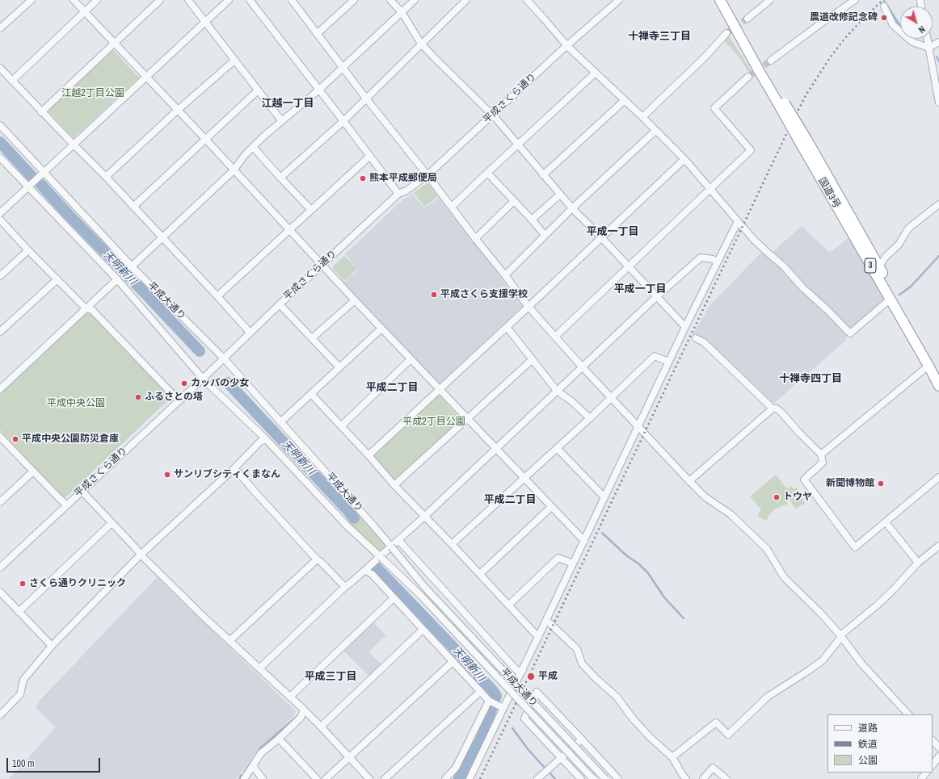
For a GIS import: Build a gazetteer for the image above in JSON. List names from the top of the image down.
{
  "streets": {
    "highway": ["国道3号", "3"],
    "street": ["平成さくら通り", "平成大通り"]
  },
  "crossings": [
    ["平成さくら通り", "平成大通り"]
  ],
  "districts": [
    "十禅寺三丁目",
    "江越一丁目",
    "平成一丁目",
    "平成一丁目",
    "十禅寺四丁目",
    "平成二丁目",
    "平成二丁目",
    "平成三丁目"
  ],
  "water": ["天明新川"],
  "parks": ["江越2丁目公園", "平成中央公園", "平成2丁目公園"],
  "places": [
    "農道改修記念碑",
    "熊本平成郵便局",
    "平成さくら支援学校",
    "カッパの少女",
    "ふるさとの塔",
    "平成中央公園防災倉庫",
    "サンリブシティくまなん",
    "新聞博物館",
    "トウヤ",
    "さくら通りクリニック",
    "平成"
  ],
  "legend": ["道路", "鉄道", "公園"],
  "scale_bar": "100 m",
  "north": "bottom right"
}
